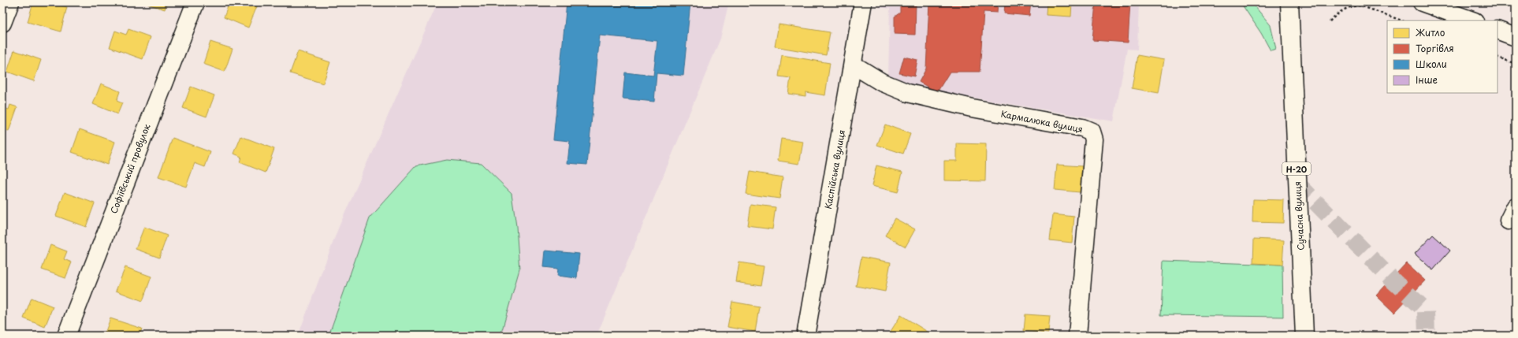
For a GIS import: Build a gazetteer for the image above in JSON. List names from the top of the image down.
{
  "streets": {
    "street": [
      "Кармалюка вулиця",
      "Софіївський провулок",
      "Н-20",
      "Каспійська вулиця",
      "Сучасна вулиця"
    ]
  },
  "crossings": [
    ["Кармалюка вулиця", "Каспійська вулиця"]
  ],
  "legend": [
    "Житло",
    "Торгівля",
    "Школи",
    "Інше"
  ]
}
